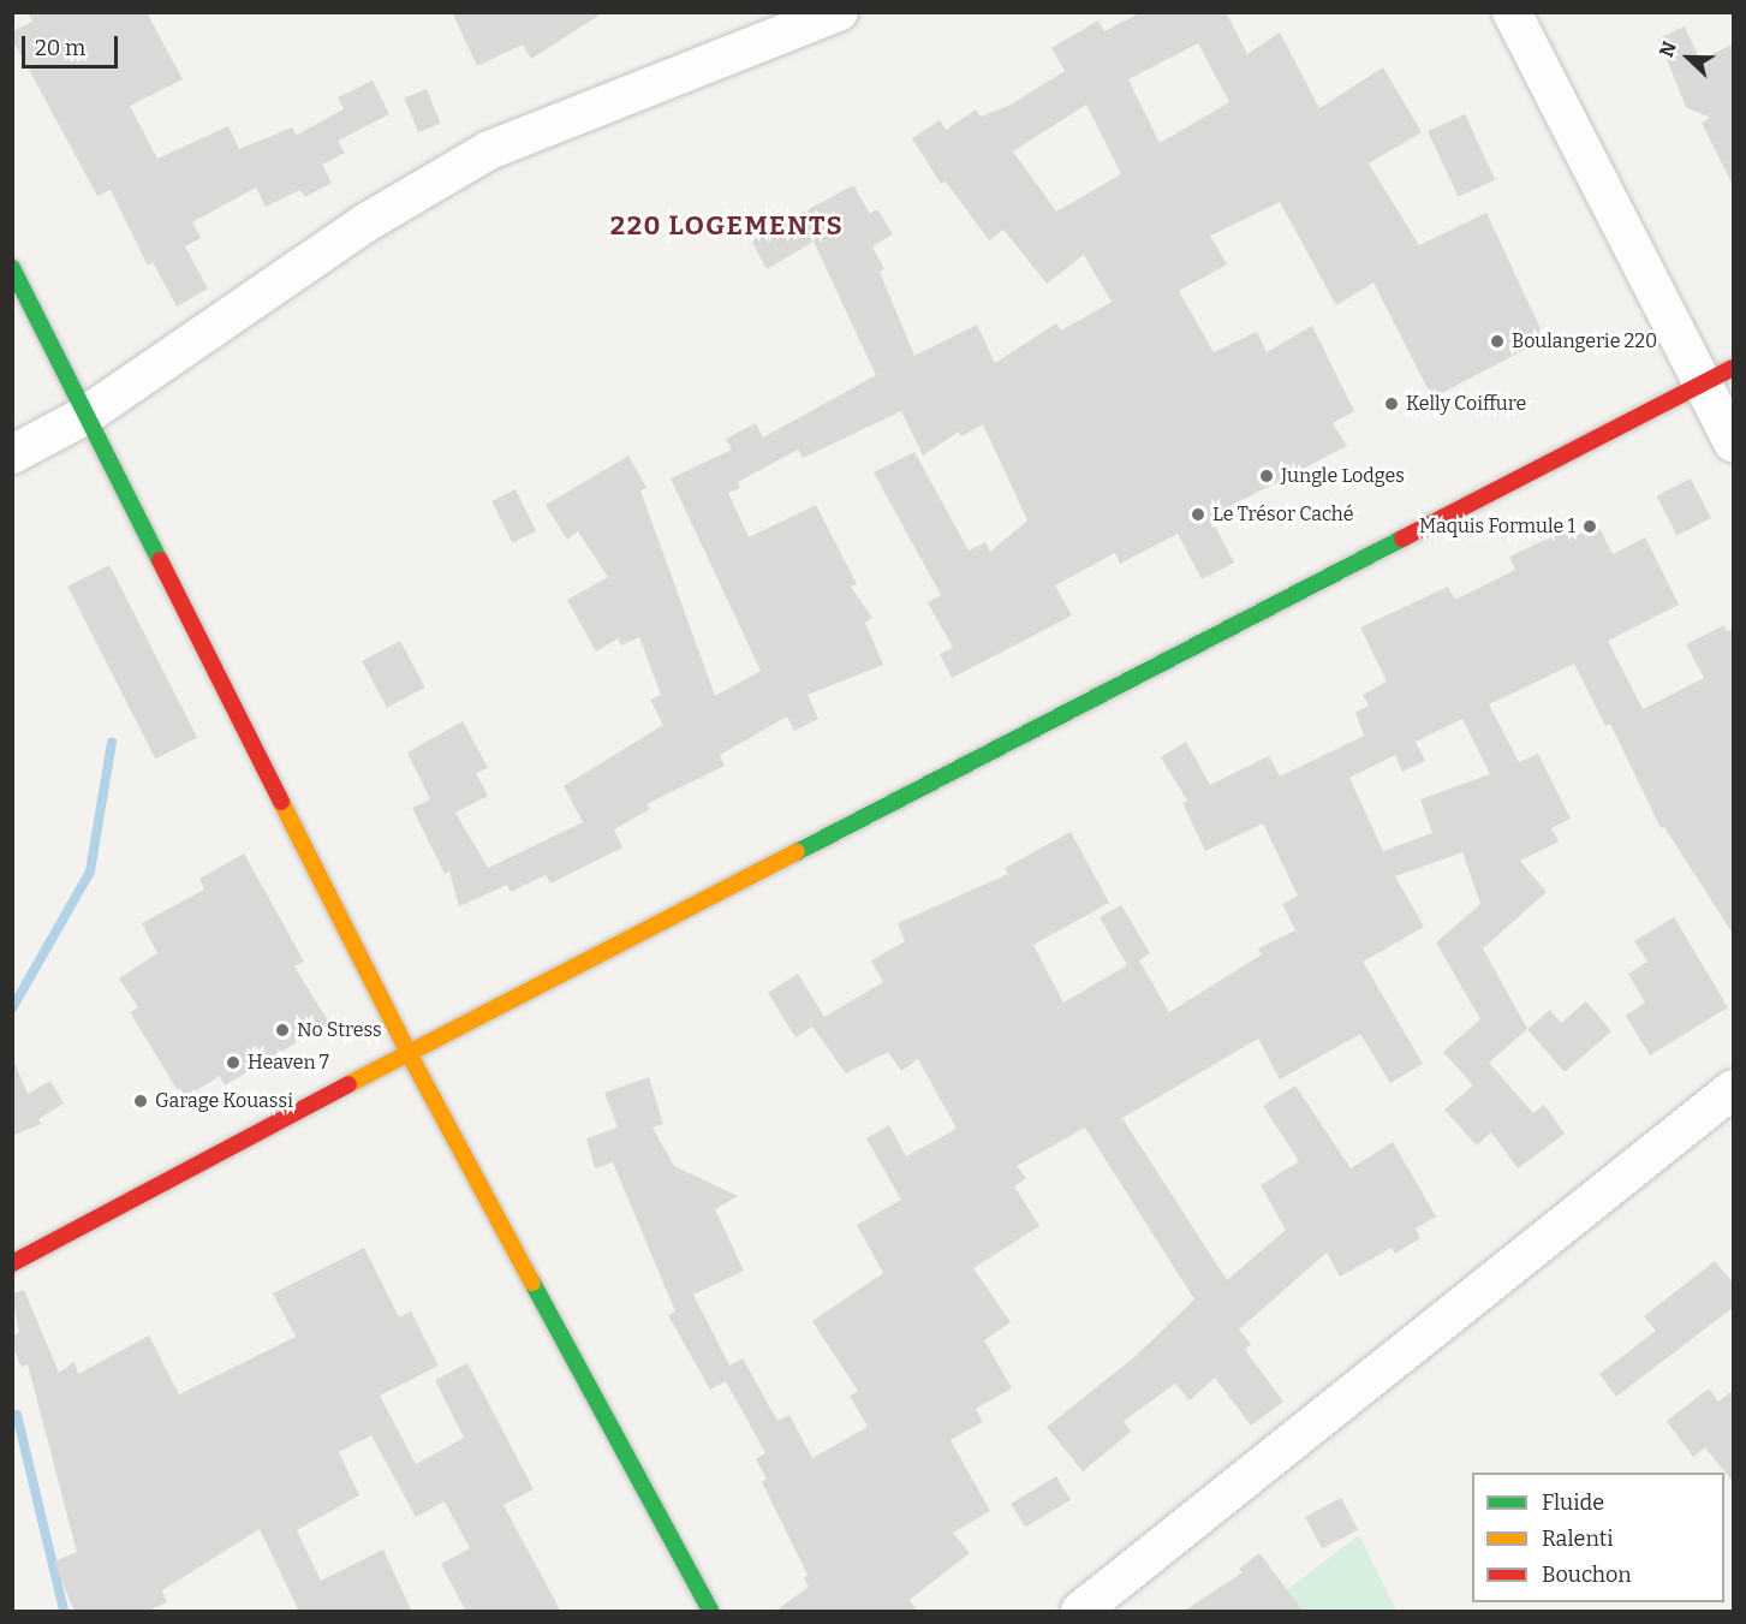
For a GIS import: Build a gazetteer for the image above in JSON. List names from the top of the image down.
{
  "districts": ["220 LOGEMENTS"],
  "places": [
    "Boulangerie 220",
    "Kelly Coiffure",
    "Jungle Lodges",
    "Le Trésor Caché",
    "Maquis Formule 1",
    "No Stress",
    "Heaven 7",
    "Garage Kouassi"
  ],
  "legend": ["Fluide", "Ralenti", "Bouchon"],
  "scale_bar": "20 m",
  "north": "left"
}
